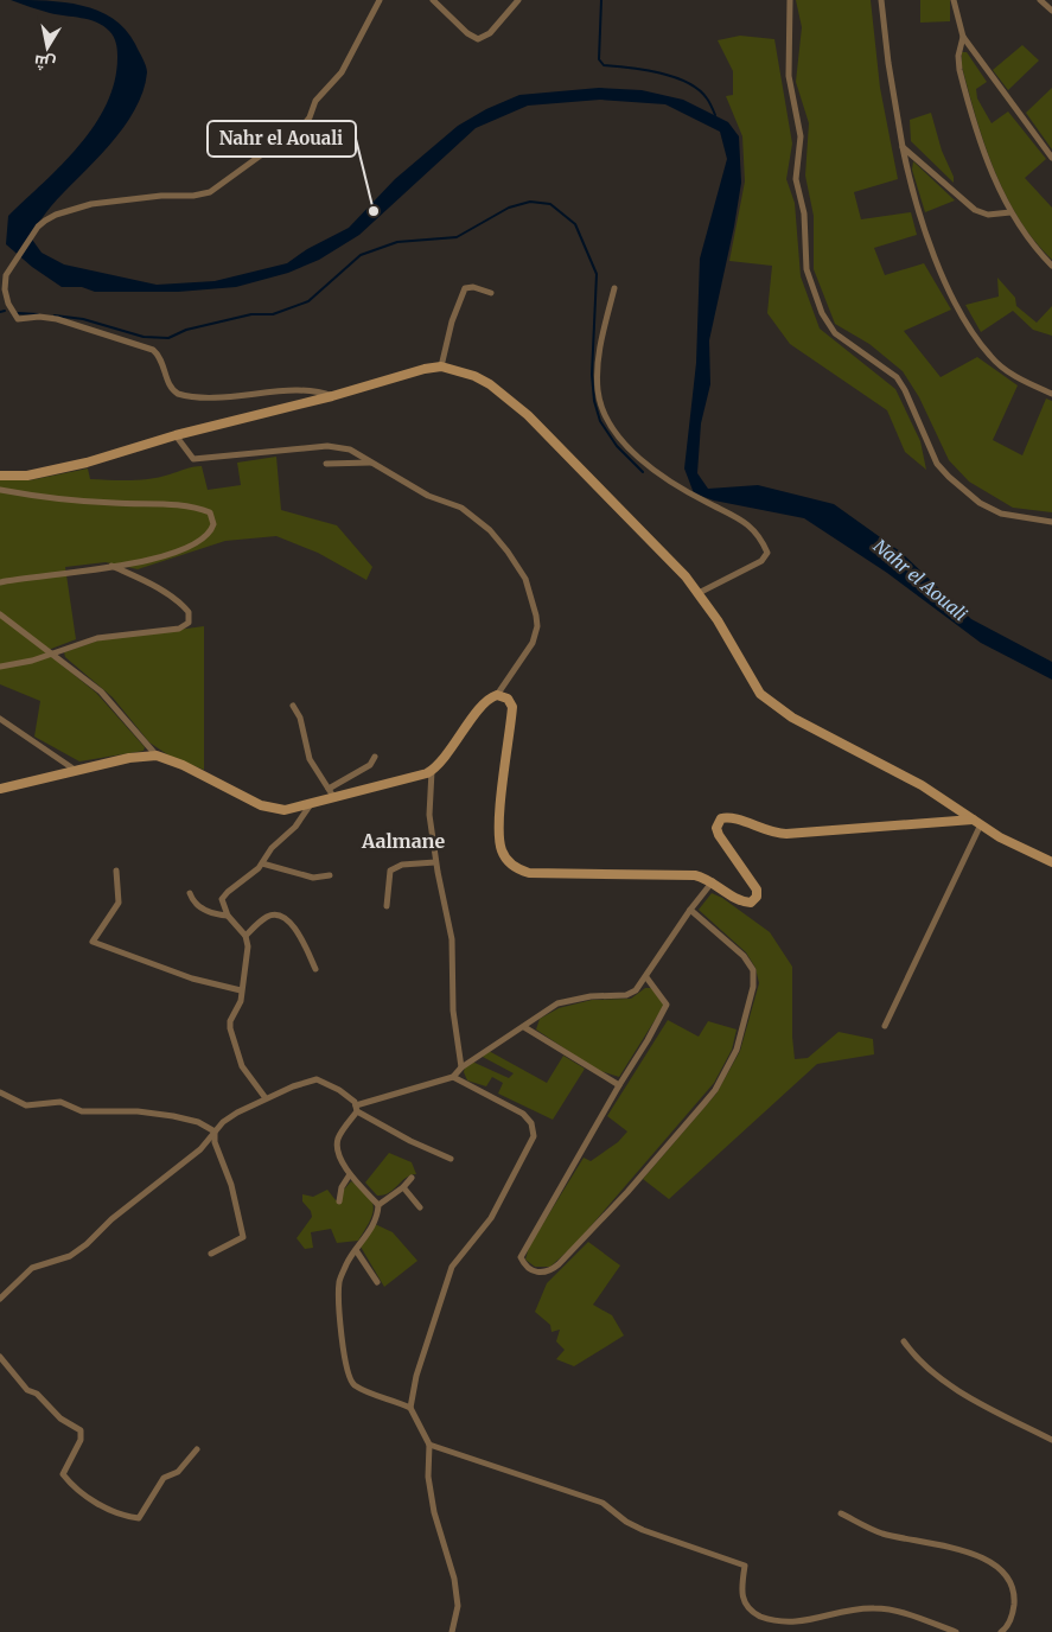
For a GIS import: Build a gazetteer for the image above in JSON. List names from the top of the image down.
{
  "districts": ["Aalmane"],
  "water": ["Nahr el Aouali"],
  "places": ["Nahr el Aouali"],
  "north": "bottom"
}
